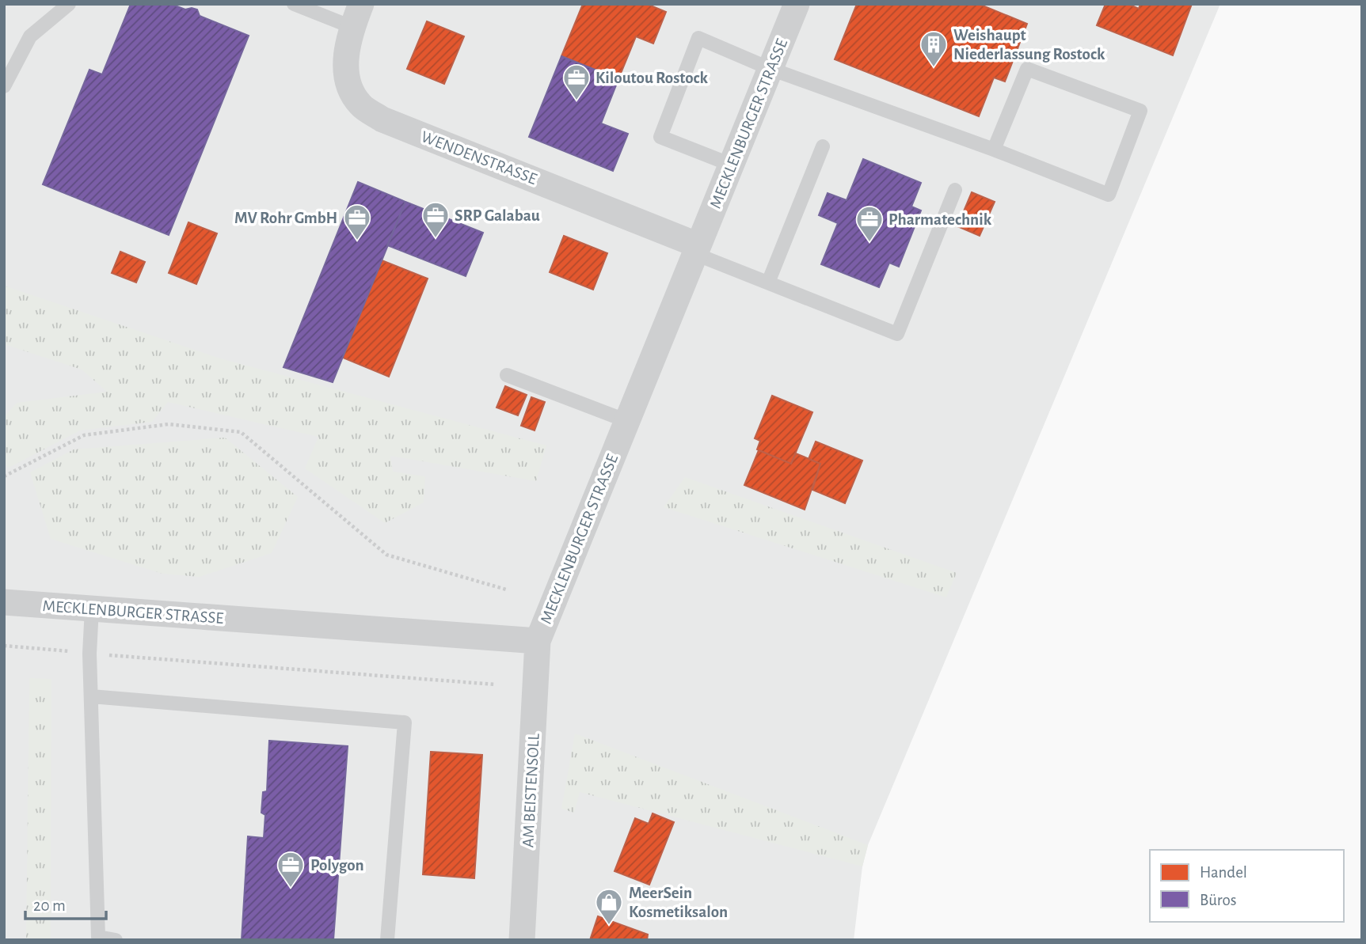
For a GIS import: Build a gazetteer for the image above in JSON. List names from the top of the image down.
{
  "streets": {
    "street": ["MECKLENBURGER STRASSE", "WENDENSTRASSE", "AM BEISTENSOLL"]
  },
  "crossings": [
    ["MECKLENBURGER STRASSE", "WENDENSTRASSE"],
    ["MECKLENBURGER STRASSE", "AM BEISTENSOLL"]
  ],
  "places": {
    "building": ["Weishaupt Niederlassung Rostock"],
    "office": [
      "Kiloutou Rostock",
      "SRP Galabau",
      "MV Rohr GmbH",
      "Pharmatechnik",
      "Polygon"
    ],
    "shop": ["MeerSein Kosmetiksalon"]
  },
  "legend": ["Handel", "Büros"],
  "scale_bar": "20 m"
}
